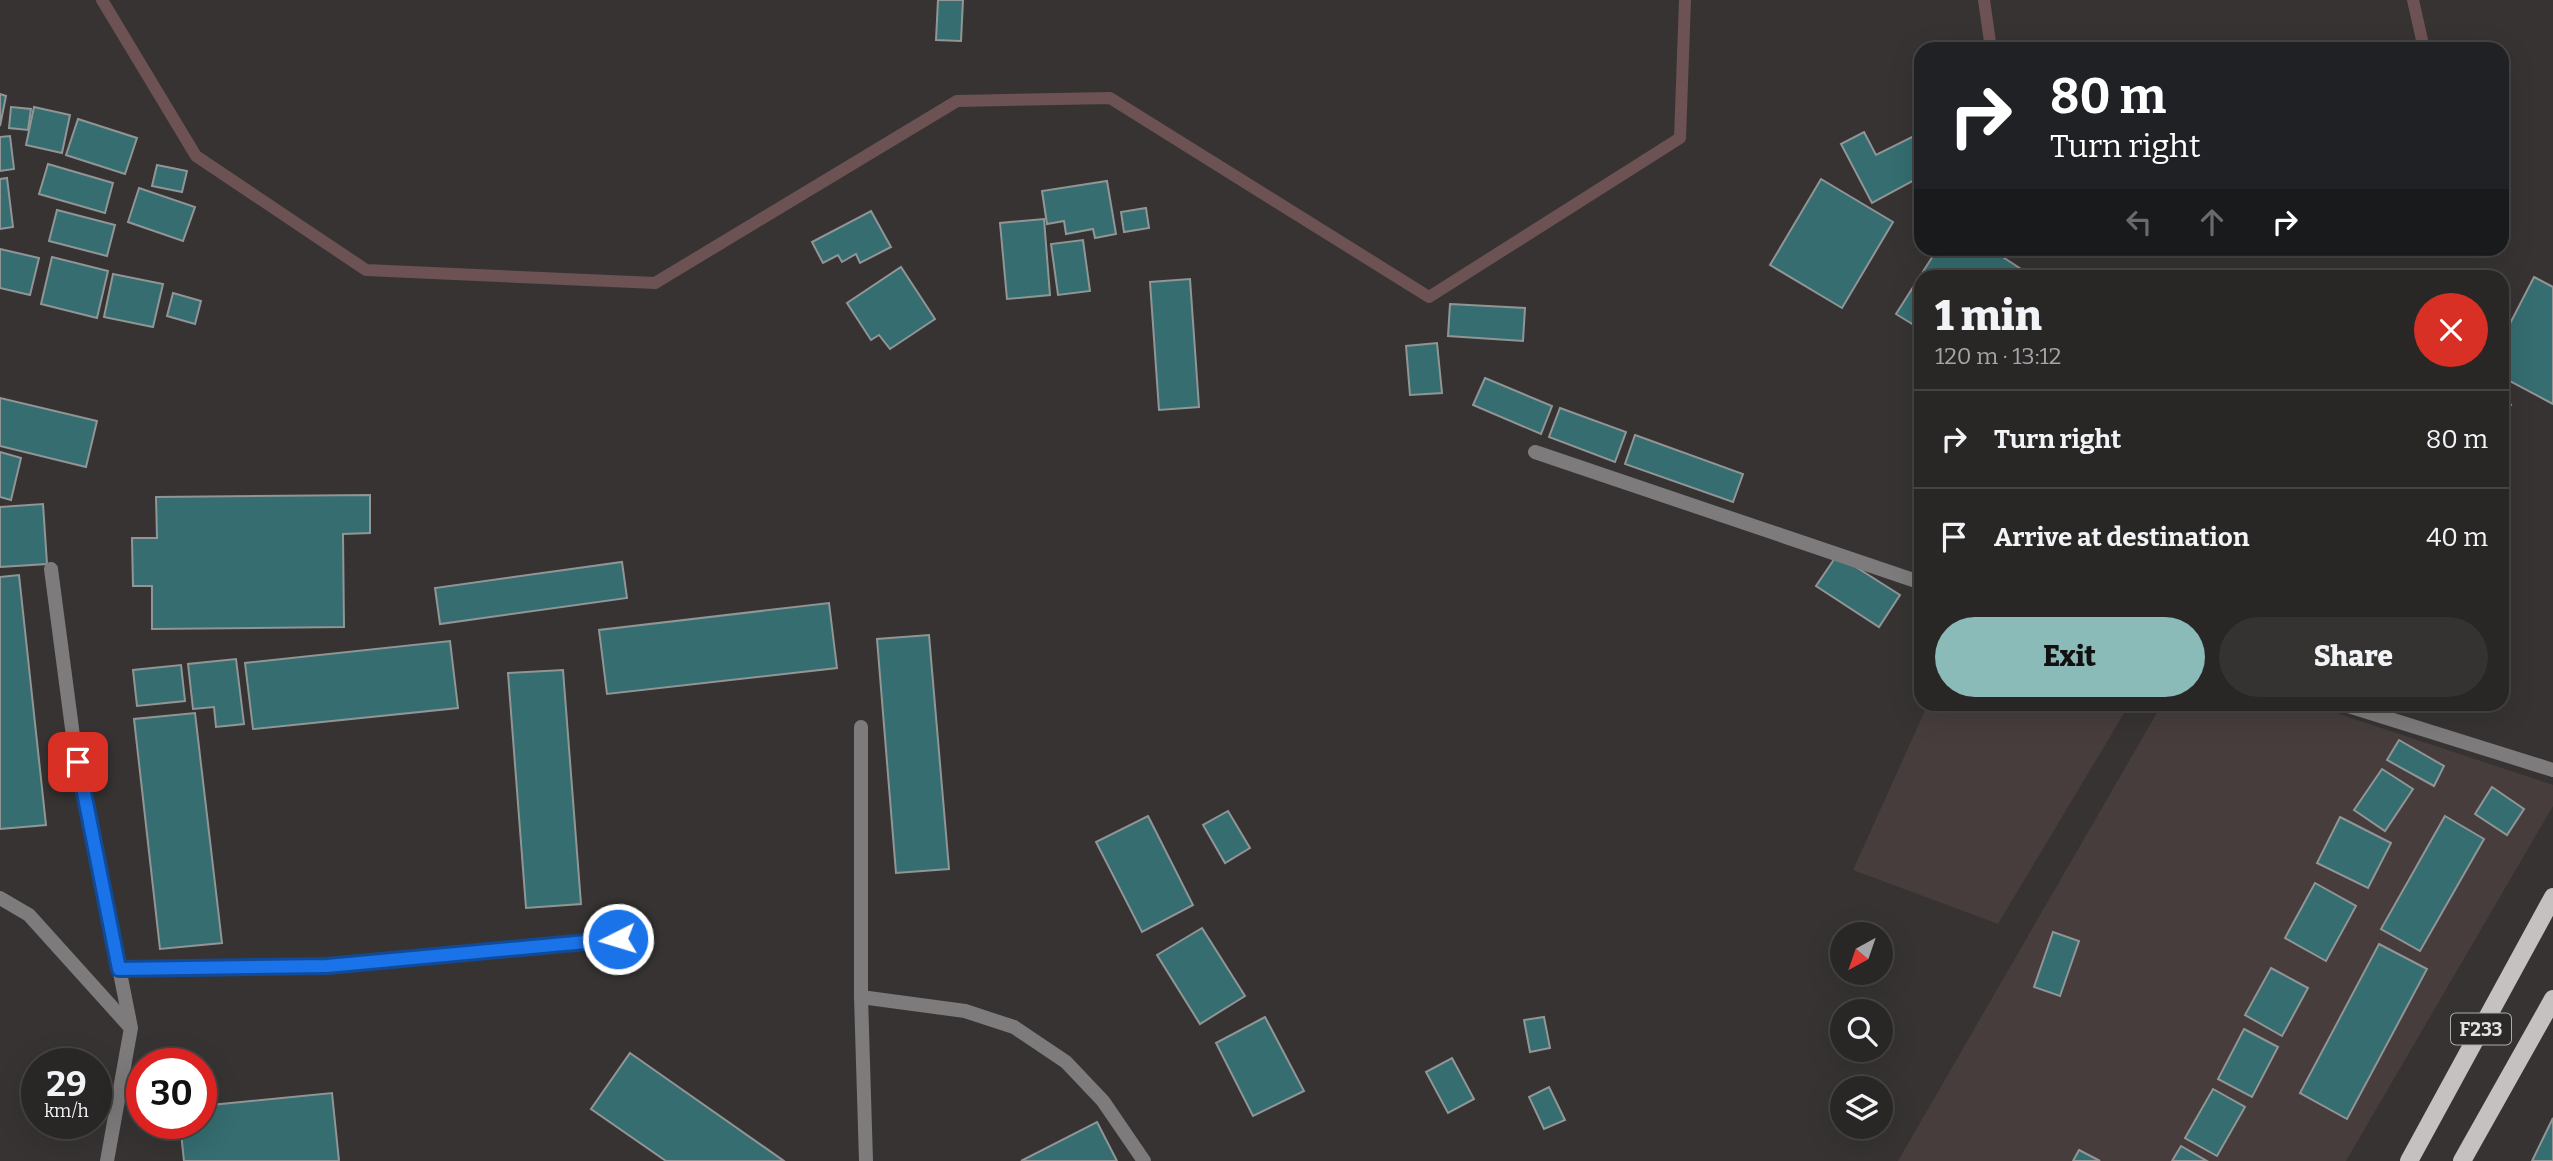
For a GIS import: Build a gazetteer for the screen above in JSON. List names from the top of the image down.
{
  "streets": {
    "main road": ["F233"]
  },
  "north": "bottom left",
  "page": {
    "turn": ["80 m", "Turn right"],
    "heading": ["1 min", "120 m · 13:12"],
    "list": [
      {
        "name": "Turn right",
        "value": "80 m"
      },
      {
        "name": "Arrive at destination",
        "value": "40 m"
      }
    ],
    "buttons": ["Exit", "Share"],
    "speed": "29 km/h",
    "limit": "30"
  }
}
